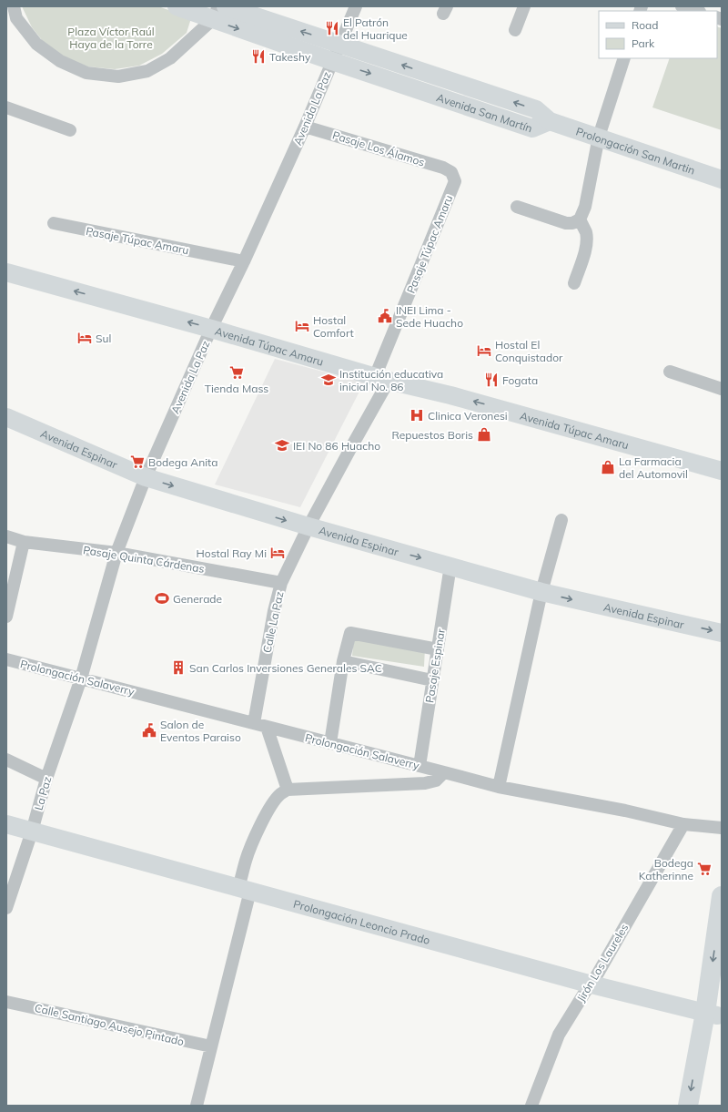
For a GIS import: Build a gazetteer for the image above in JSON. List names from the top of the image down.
{
  "streets": {
    "street": [
      "Avenida La Paz",
      "Avenida San Martín",
      "Pasaje Los Álamos",
      "Prolongación San Martin",
      "Pasaje Túpac Amaru",
      "Avenida Túpac Amaru",
      "Avenida Espinar",
      "Pasaje Quinta Cárdenas",
      "Calle La Paz",
      "Pasaje Espinar",
      "Prolongación Salaverry",
      "La Paz",
      "Prolongación Leoncio Prado",
      "Jirón Los Laureles",
      "Calle Santiago Ausejo Pintado"
    ]
  },
  "crossings": [
    ["Avenida La Paz", "Avenida San Martín"],
    ["Avenida La Paz", "Pasaje Los Álamos"],
    ["Avenida La Paz", "Pasaje Túpac Amaru"],
    ["Avenida La Paz", "Avenida Túpac Amaru"],
    ["Avenida La Paz", "Avenida Espinar"],
    ["Avenida La Paz", "Pasaje Quinta Cárdenas"],
    ["Avenida La Paz", "Prolongación Salaverry"],
    ["Avenida La Paz", "La Paz"],
    ["Avenida San Martín", "Prolongación San Martin"],
    ["Pasaje Los Álamos", "Pasaje Túpac Amaru"],
    ["Pasaje Túpac Amaru", "Avenida Túpac Amaru"],
    ["Pasaje Túpac Amaru", "Avenida Espinar"],
    ["Pasaje Túpac Amaru", "Calle La Paz"],
    ["Avenida Espinar", "Calle La Paz"],
    ["Avenida Espinar", "Pasaje Espinar"],
    ["Pasaje Quinta Cárdenas", "Calle La Paz"],
    ["Calle La Paz", "Prolongación Salaverry"],
    ["Pasaje Espinar", "Prolongación Salaverry"],
    ["Prolongación Salaverry", "La Paz"],
    ["Prolongación Salaverry", "Jirón Los Laureles"],
    ["La Paz", "Prolongación Leoncio Prado"],
    ["Prolongación Leoncio Prado", "Jirón Los Laureles"]
  ],
  "one_way": ["Avenida Túpac Amaru", "Avenida Espinar"],
  "parks": ["Plaza Víctor Raúl Haya de la Torre"],
  "places": {
    "restaurant": ["El Patrón del Huarique", "Takeshy", "Fogata"],
    "public building": ["INEI Lima - Sede Huacho", "Salon de Eventos Paraiso"],
    "hotel": [
      "Hostal Comfort",
      "Sul",
      "Hostal El Conquistador",
      "Hostal Ray Mi"
    ],
    "supermarket": ["Tienda Mass", "Bodega Anita", "Bodega Katherinne"],
    "school or university": ["Institución educativa inicial No. 86", "IEI No 86 Huacho"],
    "hospital": ["Clinica Veronesi"],
    "shop": ["Repuestos Boris", "La Farmacia del Automovil"],
    "sports": ["Generade"],
    "building": ["San Carlos Inversiones Generales SAC"]
  },
  "legend": ["Road", "Park"]
}
